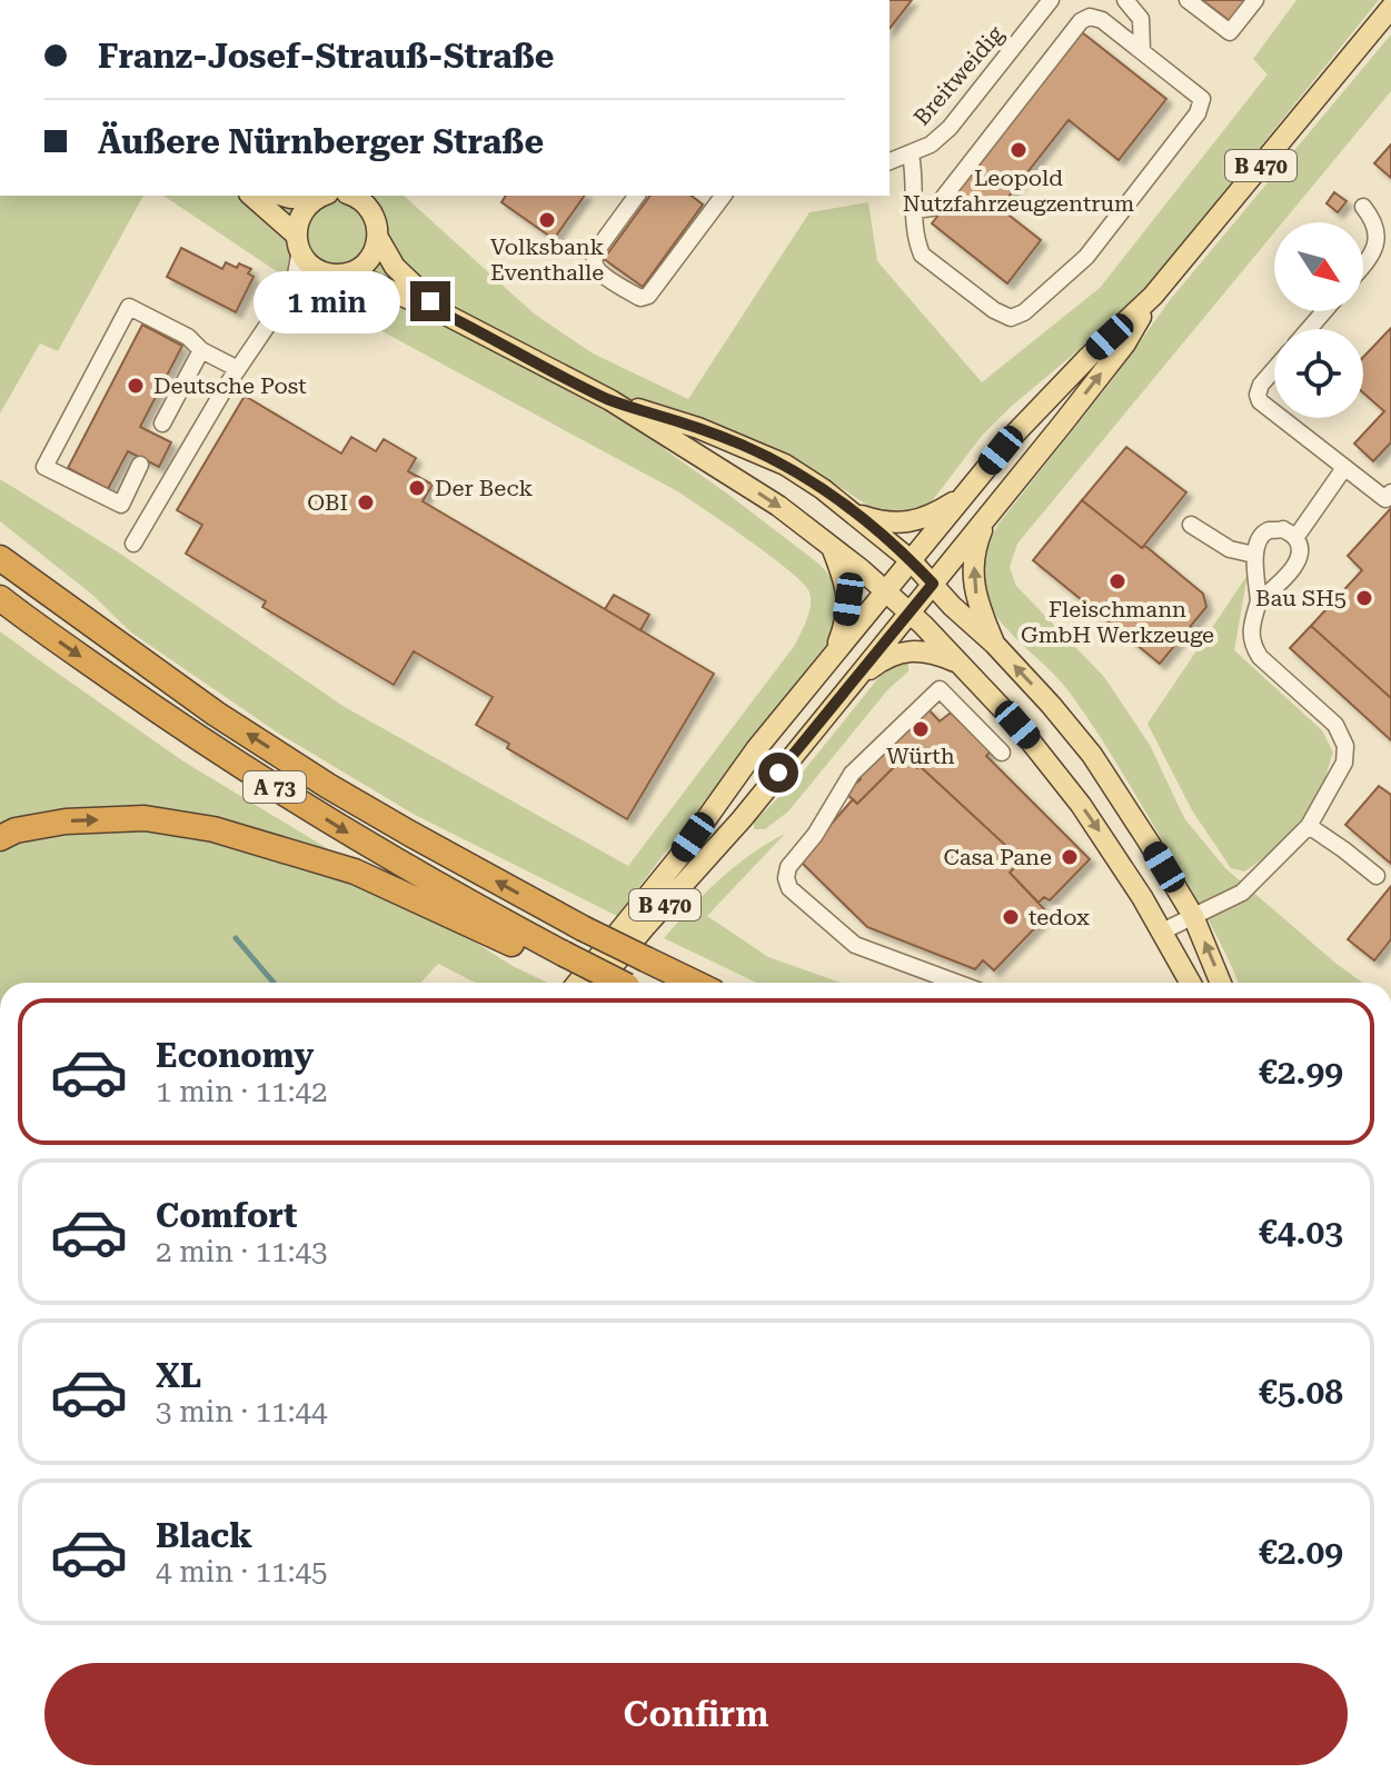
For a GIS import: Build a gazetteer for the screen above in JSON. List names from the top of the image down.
{
  "streets": {
    "highway": ["A 73"],
    "main road": ["B 470"],
    "street": ["Breitweidig"]
  },
  "places": [
    "Leopold Nutzfahrzeugzentrum",
    "Volksbank Eventhalle",
    "Deutsche Post",
    "Der Beck",
    "OBI",
    "Fleischmann GmbH Werkzeuge",
    "Bau SH5",
    "Würth",
    "Casa Pane",
    "tedox"
  ],
  "north": "bottom right",
  "page": {
    "banner": ["Franz-Josef-Strauß-Straße", "Äußere Nürnberger Straße"],
    "bubble": "1 min",
    "list": [
      {
        "name": "Economy",
        "note": "1 min · 11:42",
        "value": "€2.99"
      },
      {
        "name": "Comfort",
        "note": "2 min · 11:43",
        "value": "€4.03"
      },
      {
        "name": "XL",
        "note": "3 min · 11:44",
        "value": "€5.08"
      },
      {
        "name": "Black",
        "note": "4 min · 11:45",
        "value": "€2.09"
      }
    ],
    "buttons": "Confirm"
  }
}
